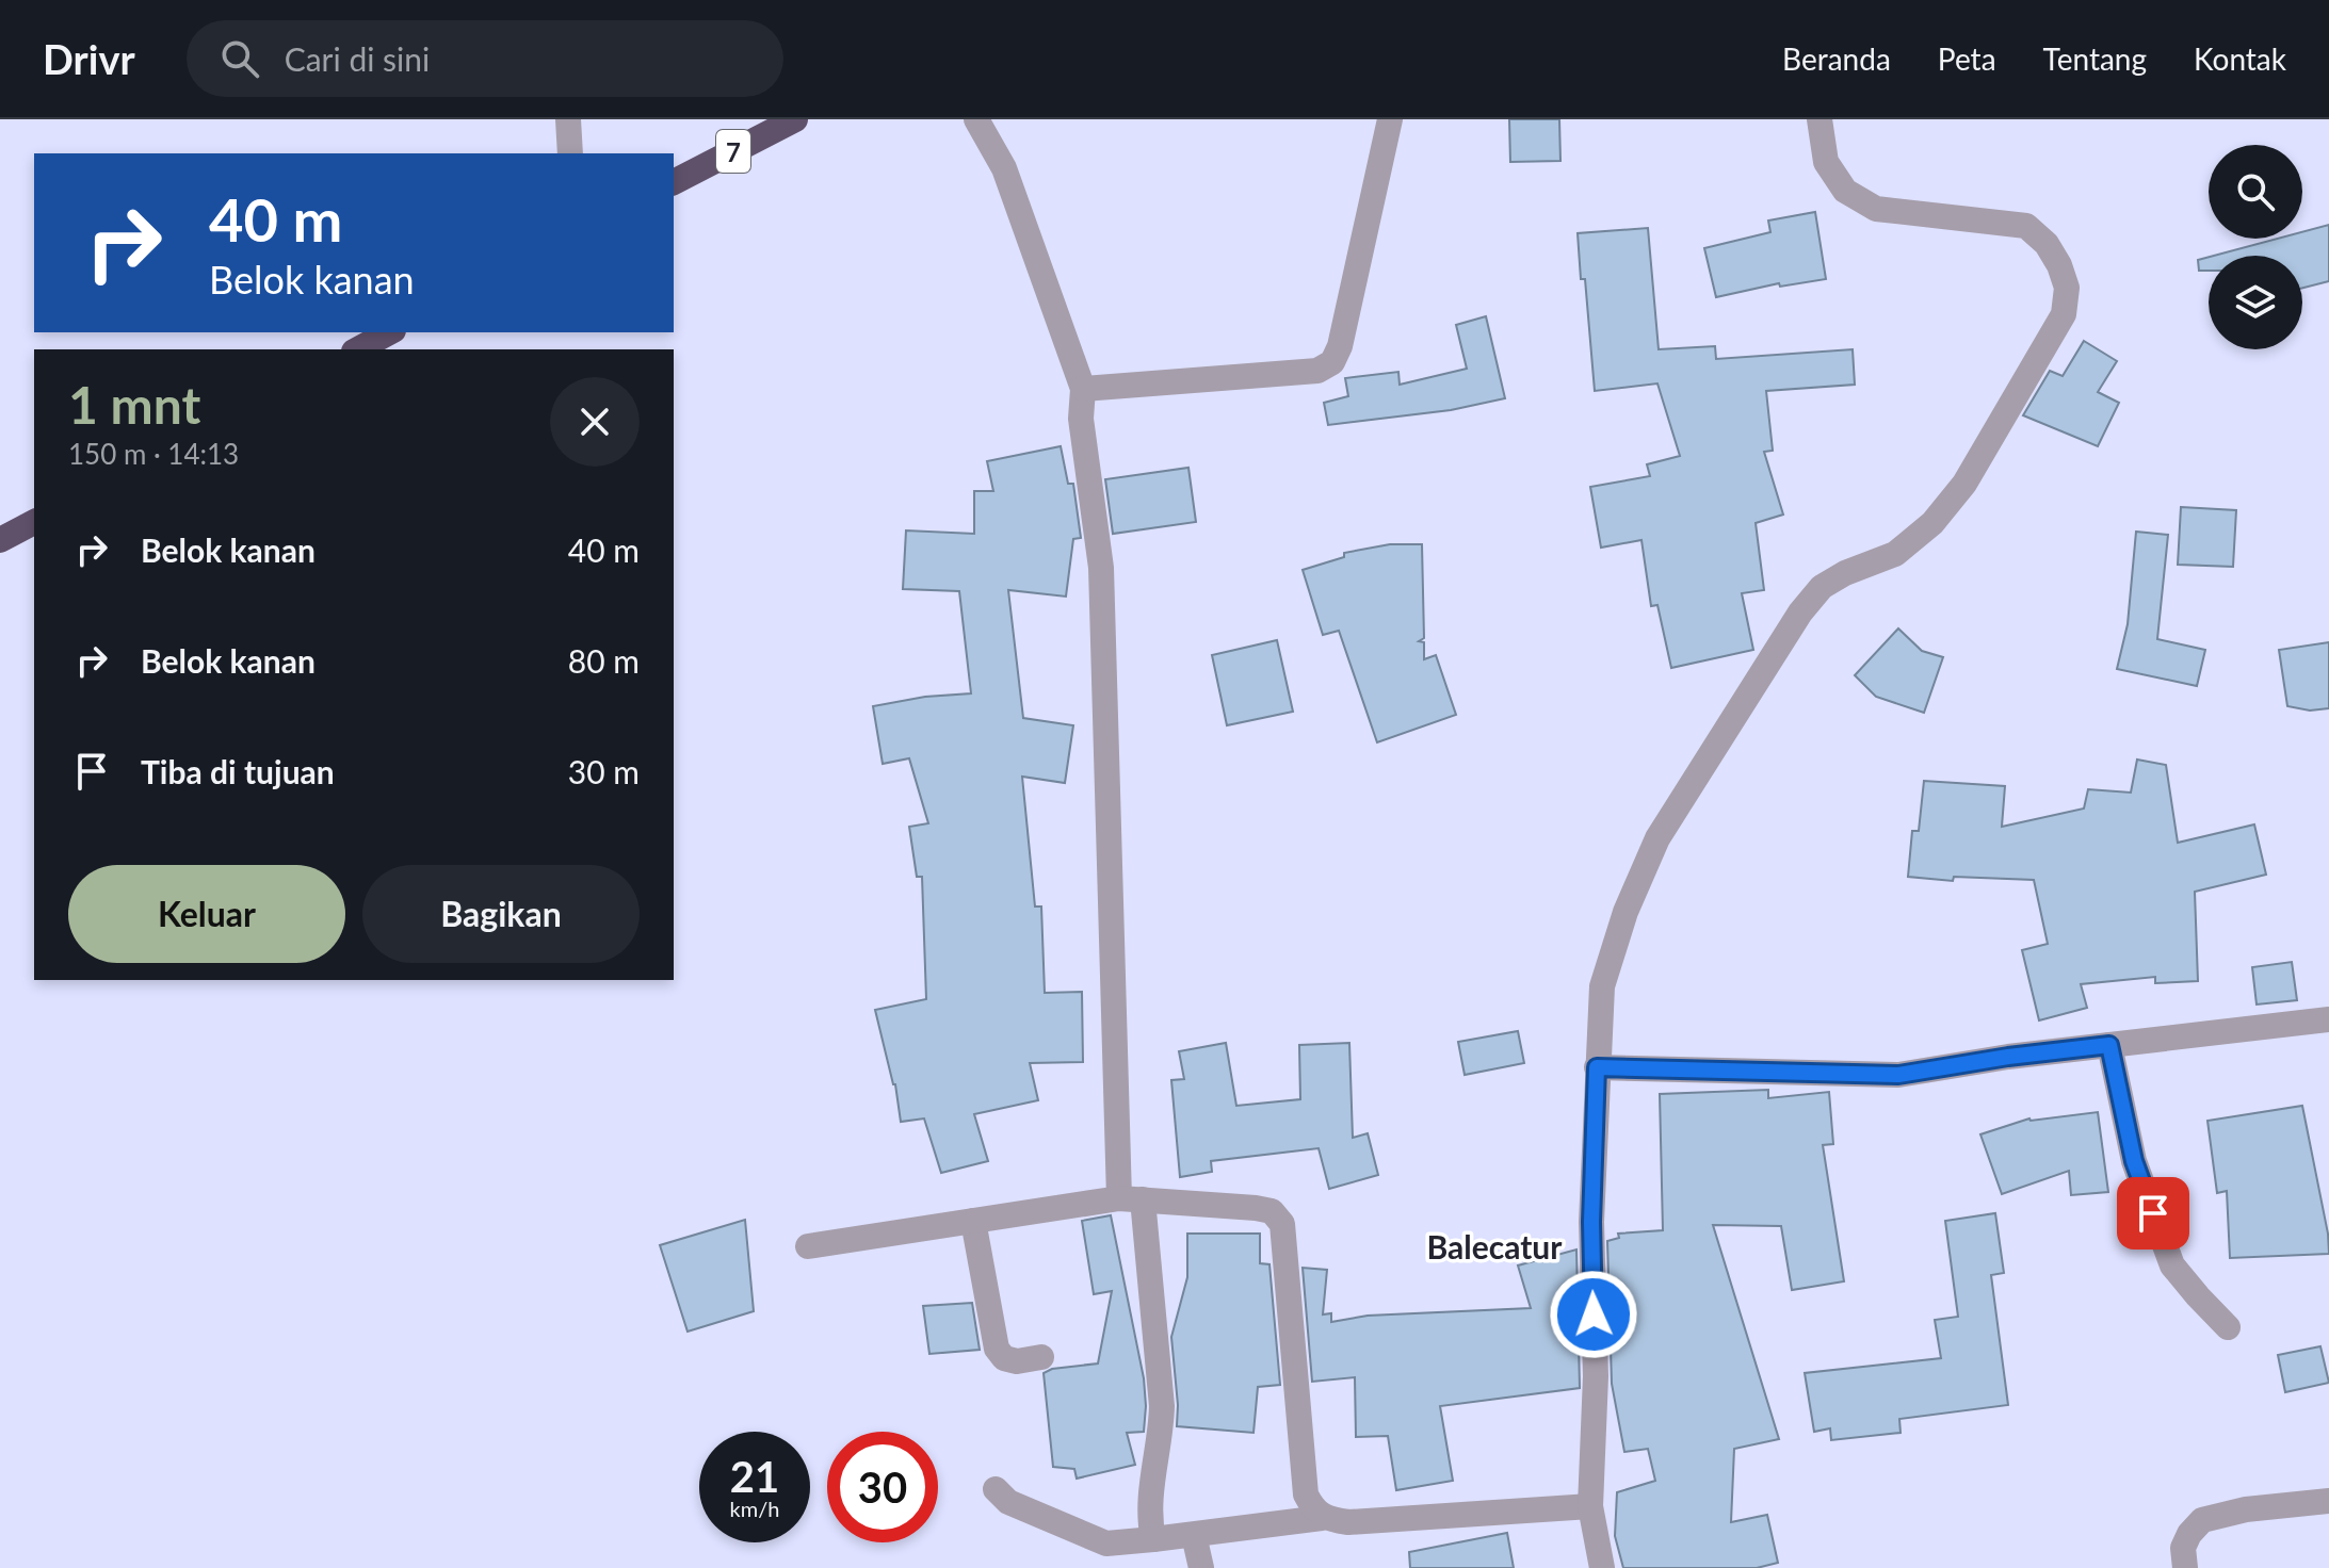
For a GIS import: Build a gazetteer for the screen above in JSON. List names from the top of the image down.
{
  "streets": {
    "highway": ["7"]
  },
  "districts": ["Balecatur"],
  "page": {
    "header": "Drivr",
    "search": "Cari di sini",
    "nav": [
      "Beranda",
      "Peta",
      "Tentang",
      "Kontak"
    ],
    "turn": ["40 m", "Belok kanan"],
    "heading": ["1 mnt", "150 m · 14:13"],
    "list": [
      {
        "name": "Belok kanan",
        "value": "40 m"
      },
      {
        "name": "Belok kanan",
        "value": "80 m"
      },
      {
        "name": "Tiba di tujuan",
        "value": "30 m"
      }
    ],
    "buttons": ["Keluar", "Bagikan"],
    "speed": "21 km/h",
    "limit": "30"
  }
}
